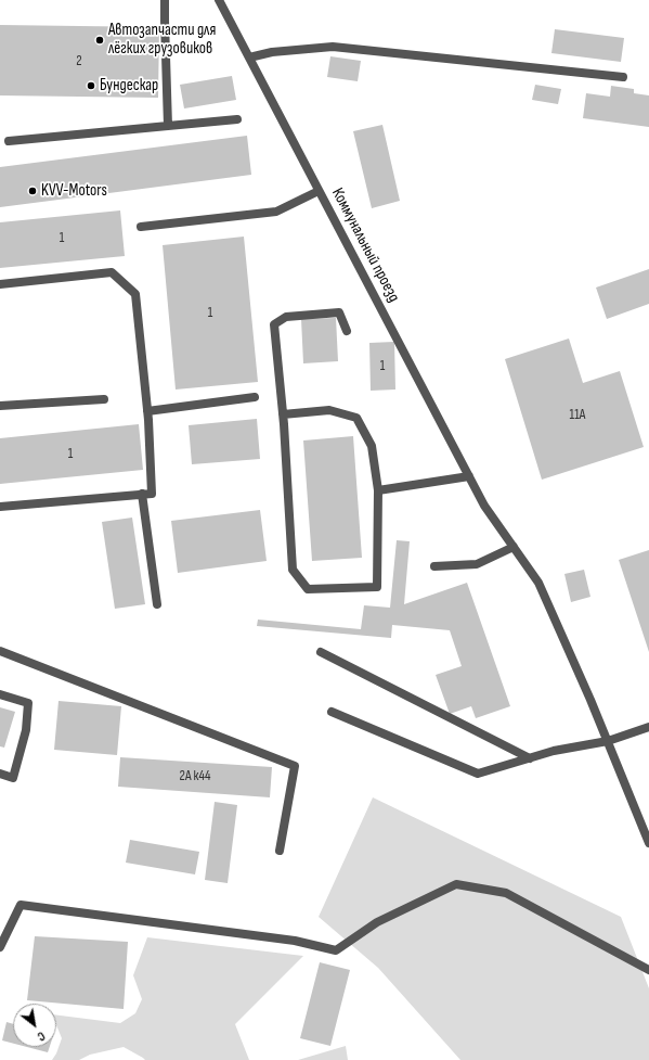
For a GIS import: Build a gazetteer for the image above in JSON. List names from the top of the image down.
{
  "streets": {
    "lane": ["Коммунальный проезд"]
  },
  "places": ["Автозапчасти для лёгких грузовиков", "Бундескар", "KVV-Motors"],
  "house_numbers": [
    "2",
    "1",
    "1",
    "1",
    "11А",
    "1",
    "2А к44"
  ],
  "north": "bottom right"
}
